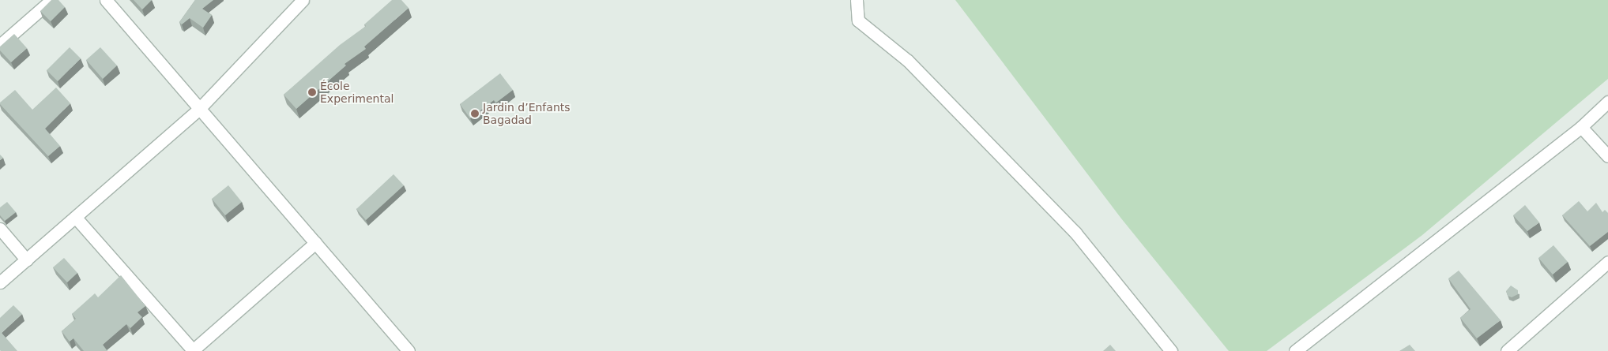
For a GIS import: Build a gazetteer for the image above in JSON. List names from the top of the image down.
{
  "places": ["École Experimental", "Jardin d’Enfants Bagadad"]
}
